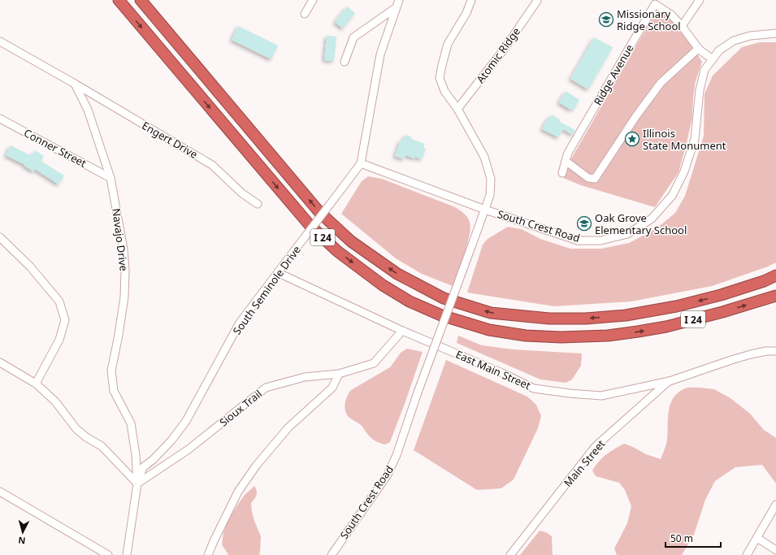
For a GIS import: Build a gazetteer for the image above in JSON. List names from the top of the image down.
{
  "streets": {
    "highway": ["I 24"],
    "street": [
      "Atomic Ridge",
      "Ridge Avenue",
      "Engert Drive",
      "Conner Street",
      "South Crest Road",
      "Navajo Drive",
      "South Seminole Drive",
      "East Main Street",
      "Sioux Trail",
      "Main Street"
    ]
  },
  "crossings": [
    ["Ridge Avenue", "South Crest Road"],
    ["Engert Drive", "Navajo Drive"],
    ["Conner Street", "Navajo Drive"],
    ["South Crest Road", "South Seminole Drive"],
    ["Navajo Drive", "South Seminole Drive"],
    ["Navajo Drive", "Sioux Trail"],
    ["South Seminole Drive", "East Main Street"],
    ["South Seminole Drive", "Sioux Trail"],
    ["East Main Street", "Sioux Trail"],
    ["East Main Street", "Main Street"]
  ],
  "places": {
    "school or university": ["Missionary Ridge School", "Oak Grove Elementary School"],
    "place": ["Illinois State Monument"]
  },
  "scale_bar": "50 m",
  "north": "bottom"
}
